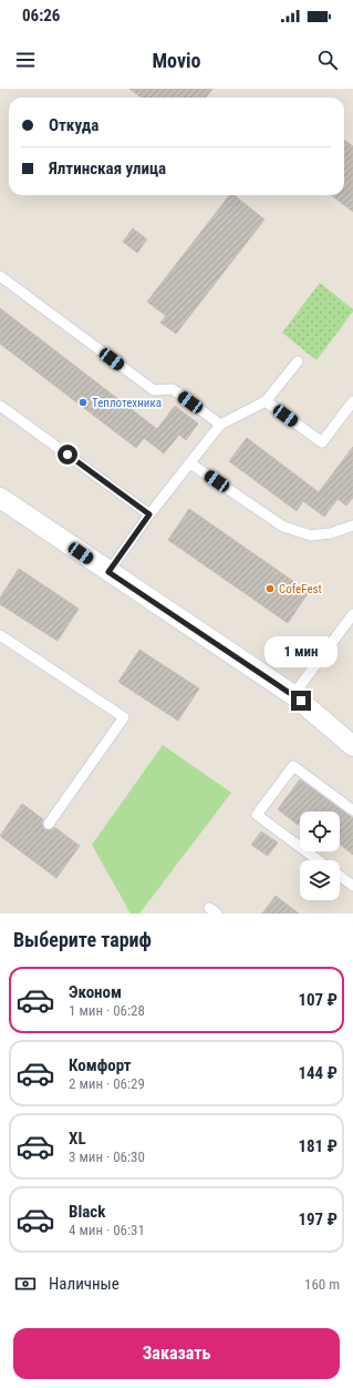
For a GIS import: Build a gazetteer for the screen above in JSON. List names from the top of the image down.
{
  "places": ["Теплотехника", "CofeFest"],
  "page": {
    "status": "06:26",
    "header": "Movio",
    "banner": ["Откуда", "Ялтинская улица"],
    "bubble": "1 мин",
    "heading": "Выберите тариф",
    "list": [
      {
        "name": "Эконом",
        "note": "1 мин · 06:28",
        "value": "107 ₽"
      },
      {
        "name": "Комфорт",
        "note": "2 мин · 06:29",
        "value": "144 ₽"
      },
      {
        "name": "XL",
        "note": "3 мин · 06:30",
        "value": "181 ₽"
      },
      {
        "name": "Black",
        "note": "4 мин · 06:31",
        "value": "197 ₽"
      }
    ],
    "pay": ["Наличные", "160 m"],
    "buttons": "Заказать"
  }
}
